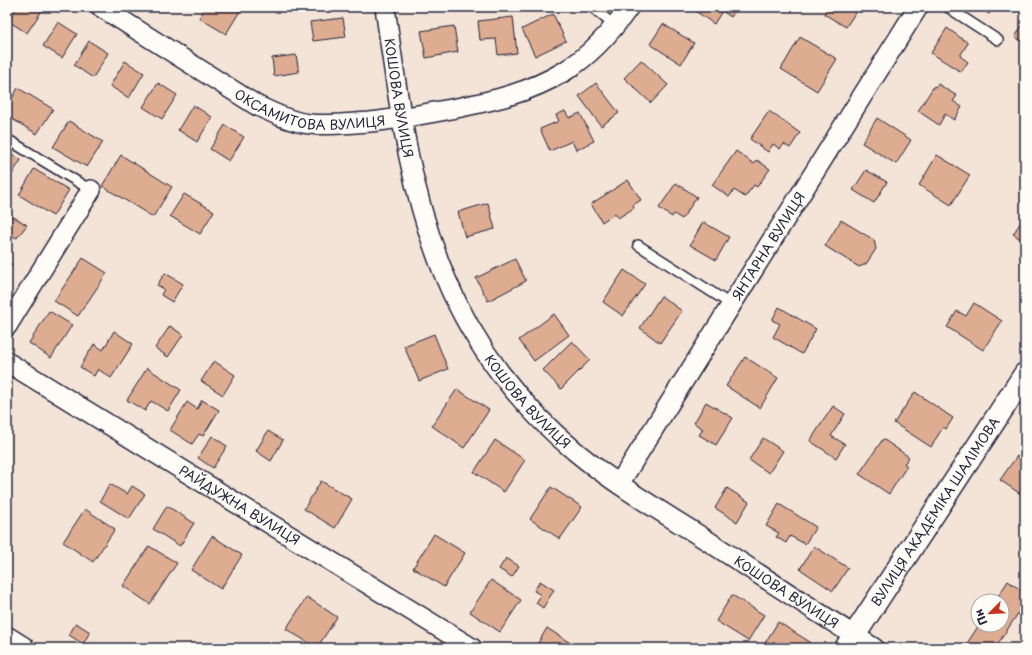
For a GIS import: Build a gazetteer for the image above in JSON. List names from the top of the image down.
{
  "streets": {
    "main road": ["ВУЛИЦЯ АКАДЕМІКА ШАЛІМОВА"],
    "street": [
      "КОШОВА ВУЛИЦЯ",
      "ОКСАМИТОВА ВУЛИЦЯ",
      "ЯНТАРНА ВУЛИЦЯ",
      "РАЙДУЖНА ВУЛИЦЯ"
    ]
  },
  "crossings": [
    ["КОШОВА ВУЛИЦЯ", "ОКСАМИТОВА ВУЛИЦЯ"],
    ["КОШОВА ВУЛИЦЯ", "ЯНТАРНА ВУЛИЦЯ"],
    ["КОШОВА ВУЛИЦЯ", "ВУЛИЦЯ АКАДЕМІКА ШАЛІМОВА"]
  ],
  "north": "bottom left"
}
